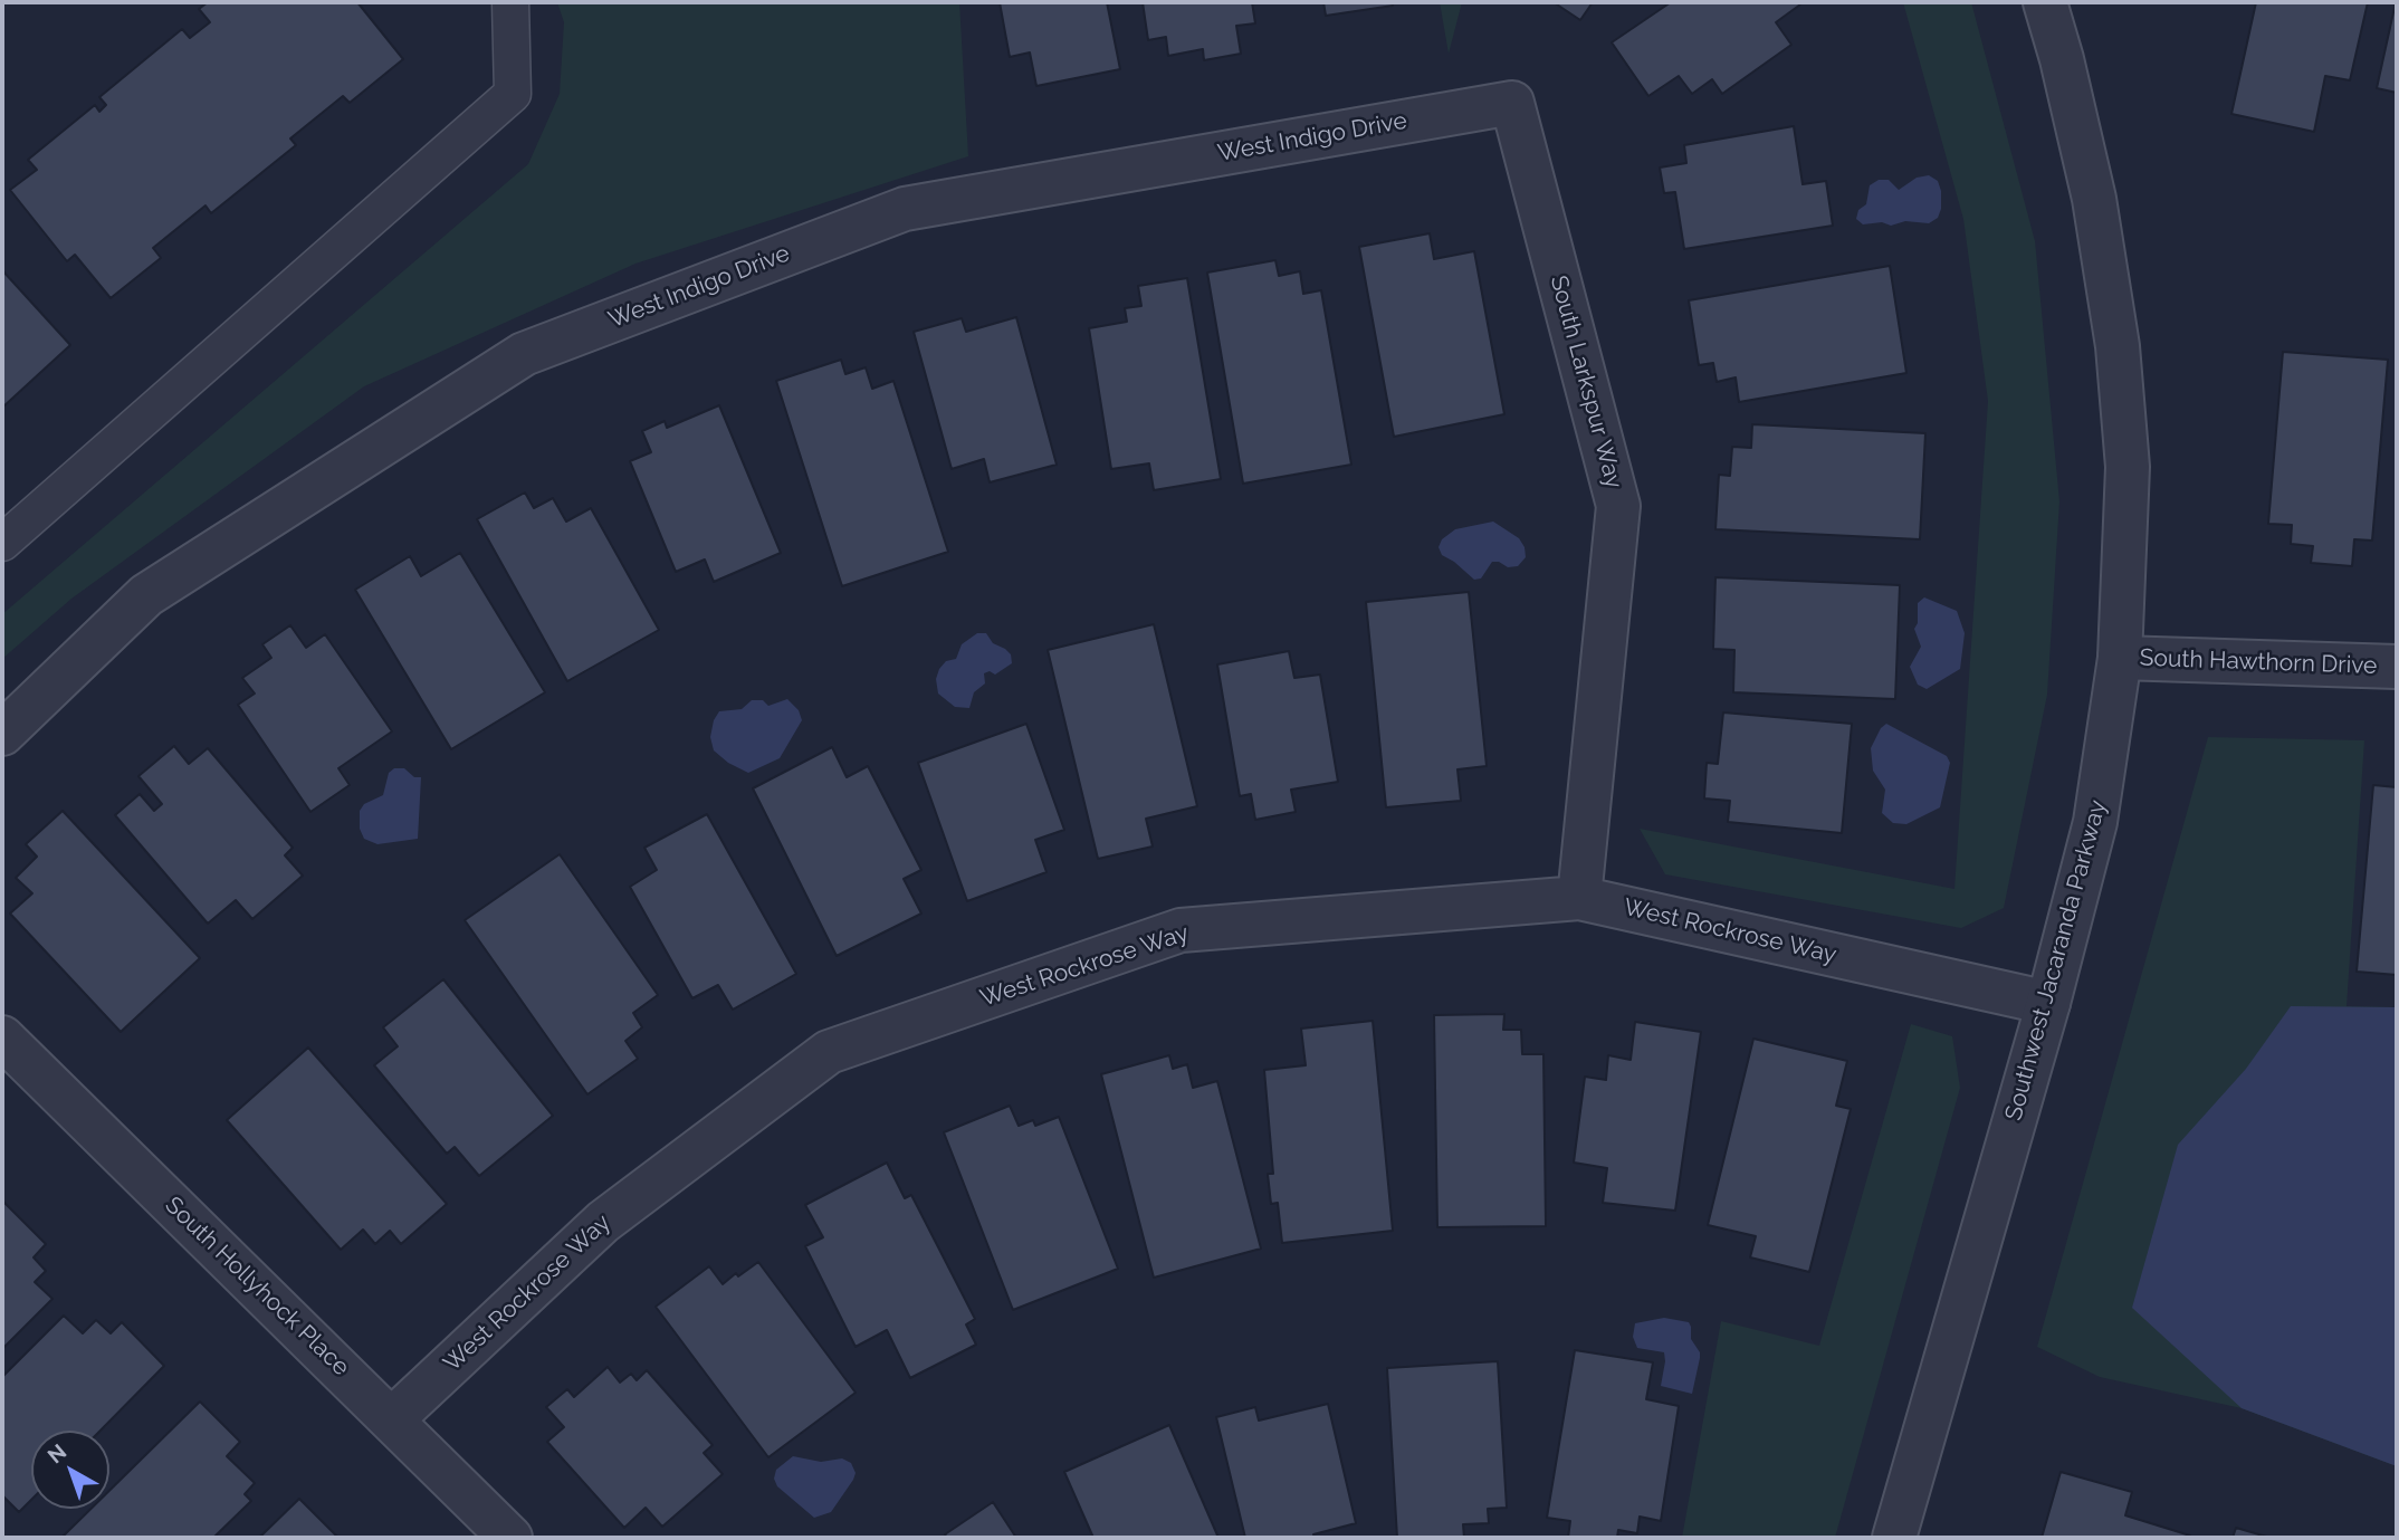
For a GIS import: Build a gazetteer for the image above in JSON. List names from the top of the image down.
{
  "streets": {
    "street": [
      "West Indigo Drive",
      "South Larkspur Way",
      "South Hawthorn Drive",
      "West Rockrose Way",
      "Southwest Jacaranda Parkway",
      "South Hollyhock Place"
    ]
  },
  "crossings": [
    ["West Indigo Drive", "South Larkspur Way"],
    ["South Larkspur Way", "West Rockrose Way"],
    ["South Hawthorn Drive", "Southwest Jacaranda Parkway"],
    ["West Rockrose Way", "Southwest Jacaranda Parkway"],
    ["West Rockrose Way", "South Hollyhock Place"]
  ],
  "north": "top left"
}
